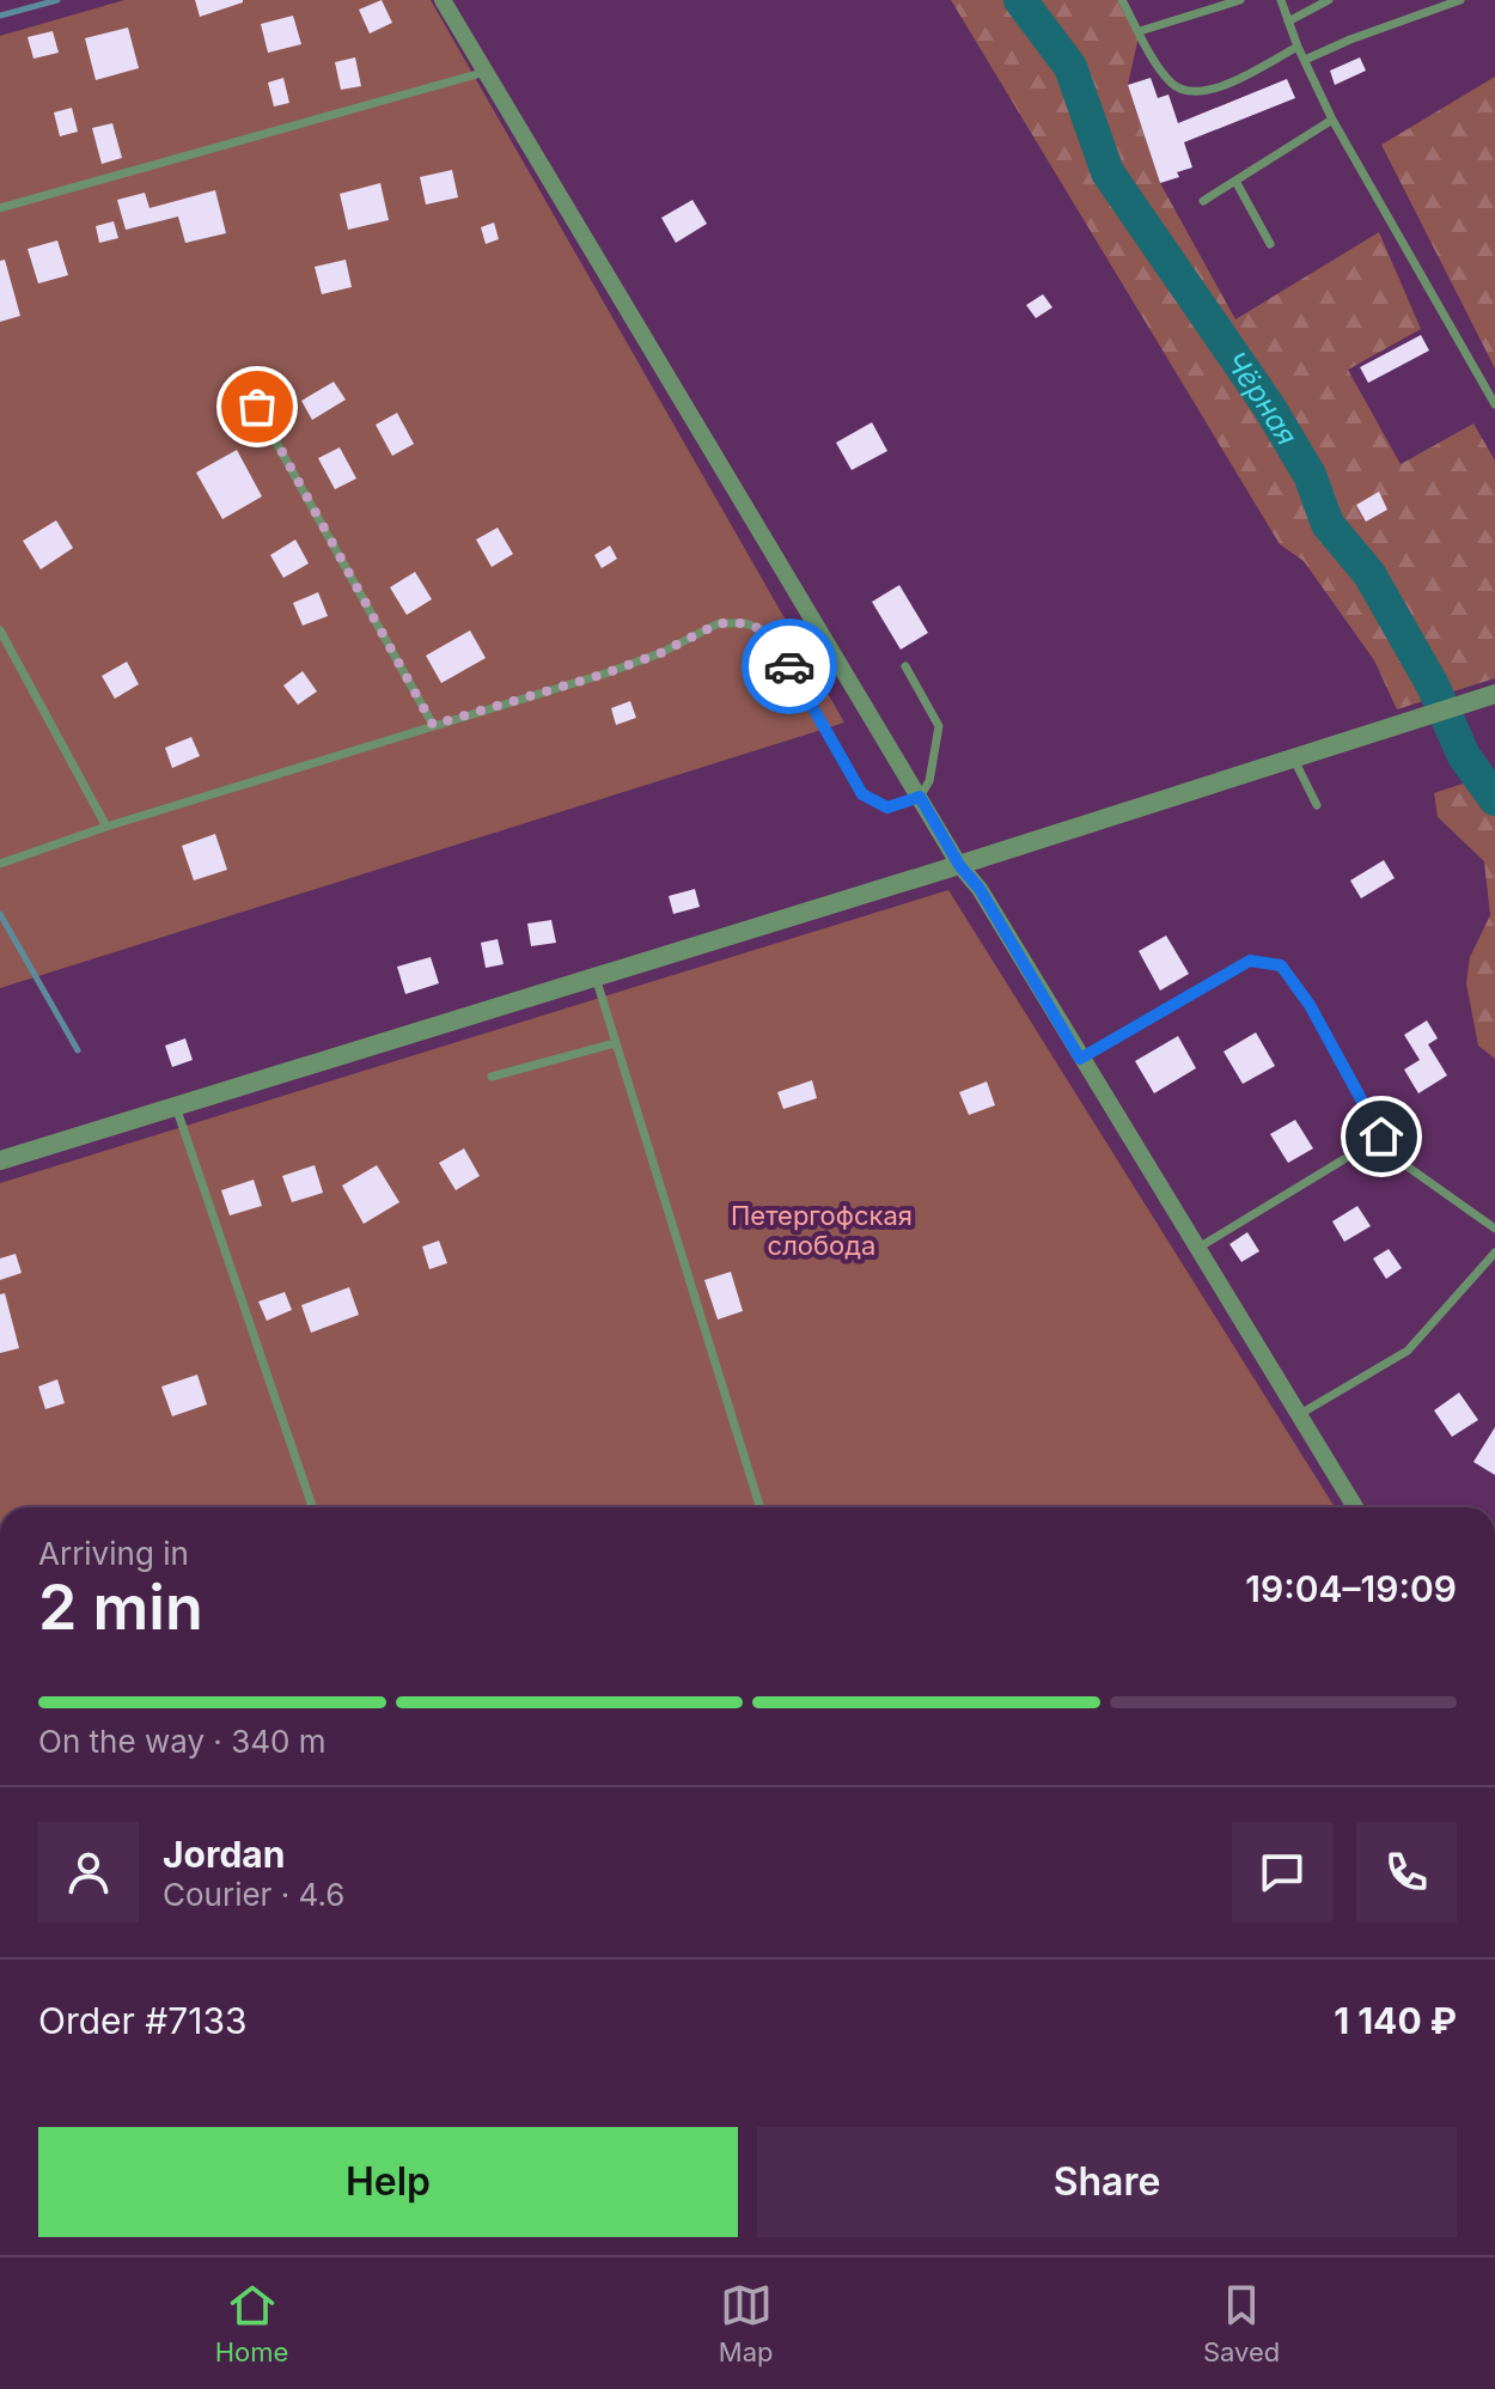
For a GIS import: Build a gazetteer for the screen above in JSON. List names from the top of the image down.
{
  "water": ["Чёрная"],
  "parks": ["Петергофская слобода"],
  "page": {
    "heading": ["2 min", "Arriving in", "19:04–19:09"],
    "panel": [
      "Jordan",
      "Courier · 4.6",
      "Order #7133",
      "1 140 ₽"
    ],
    "bar": "On the way · 340 m",
    "buttons": ["Help", "Share"],
    "tabs": ["Home", "Map", "Saved"]
  }
}
